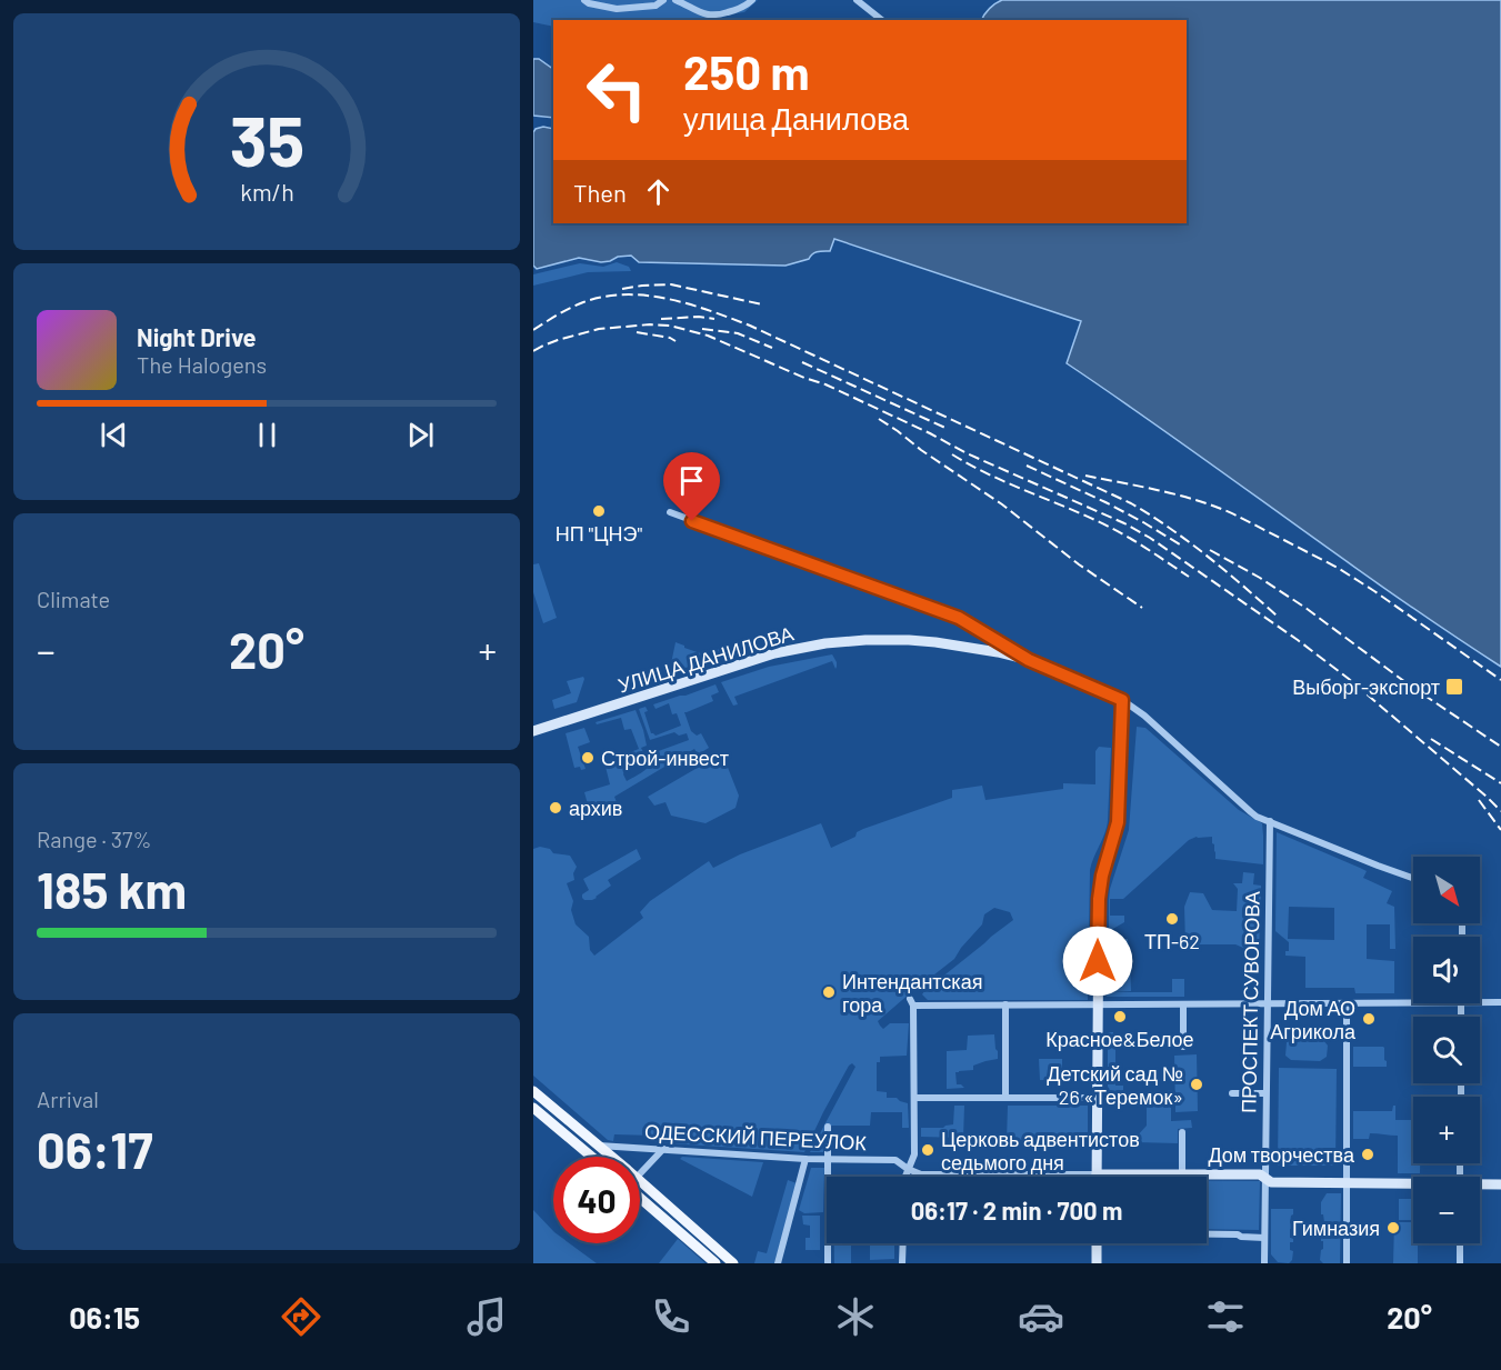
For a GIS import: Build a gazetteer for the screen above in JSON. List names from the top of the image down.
{
  "streets": {
    "street": ["УЛИЦА ДАНИЛОВА", "ПРОСПЕКТ СУВОРОВА", "ОДЕССКИЙ ПЕРЕУЛОК"]
  },
  "crossings": [
    ["УЛИЦА ДАНИЛОВА", "ПРОСПЕКТ СУВОРОВА"]
  ],
  "places": {
    "other": [
      "НП \"ЦНЭ\"",
      "Строй-инвест",
      "архив",
      "ТП-62",
      "Интендантская гора",
      "Красное&Белое",
      "Дом АО Агрикола",
      "Детский сад № 26 «Теремок»",
      "Церковь адвентистов седьмого дня",
      "Дом творчества",
      "Гимназия"
    ],
    "transit": ["Выборг-экспорт"]
  },
  "north": "bottom right",
  "page": {
    "turn": ["250 m", "улица Данилова"],
    "then": "Then",
    "song": ["Night Drive", "The Halogens"],
    "tile": [
      "Climate",
      ["Range · 37%", "185 km"],
      ["Arrival", "06:17"]
    ],
    "heat": ["−", "20°", "+"],
    "map_buttons": ["+", "−"],
    "limit": "40",
    "trip": "06:17 · 2 min · 700 m",
    "tabs": ["06:15", "20°"],
    "gauge": ["35", "km/h"]
  }
}
